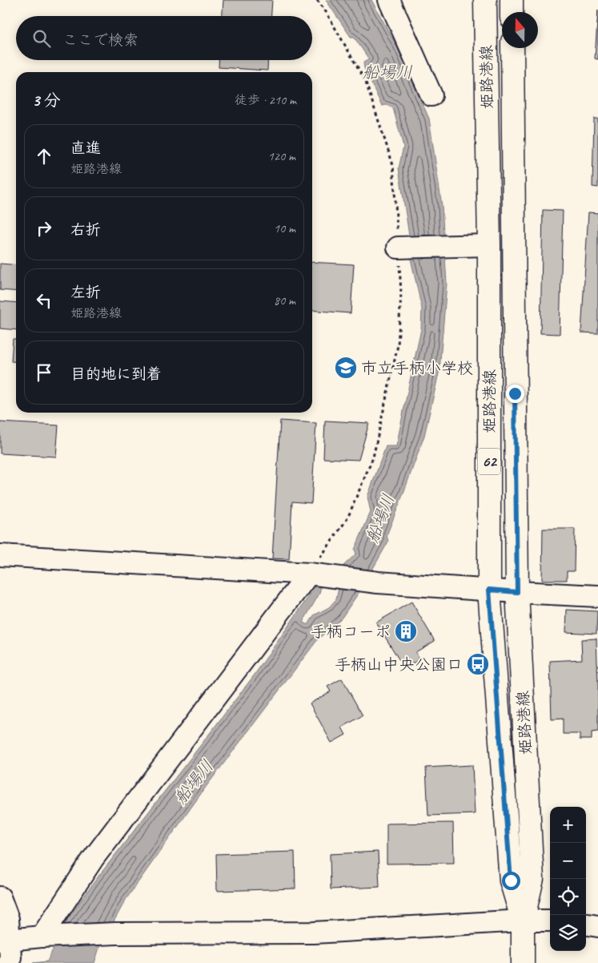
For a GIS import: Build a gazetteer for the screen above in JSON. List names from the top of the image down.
{
  "streets": {
    "main road": ["姫路港線", "62"]
  },
  "water": ["船場川"],
  "places": {
    "school or university": ["市立手柄小学校"],
    "building": ["手柄コーポ"],
    "bus stop": ["手柄山中央公園口"]
  },
  "north": "top",
  "page": {
    "search": "ここで検索",
    "heading": ["3 分", "徒歩 · 210 m"],
    "list": [
      ["直進", "姫路港線", "120 m"],
      ["右折", "10 m"],
      ["左折", "姫路港線", "80 m"],
      "目的地に到着"
    ],
    "map_buttons": ["+", "−"]
  }
}
